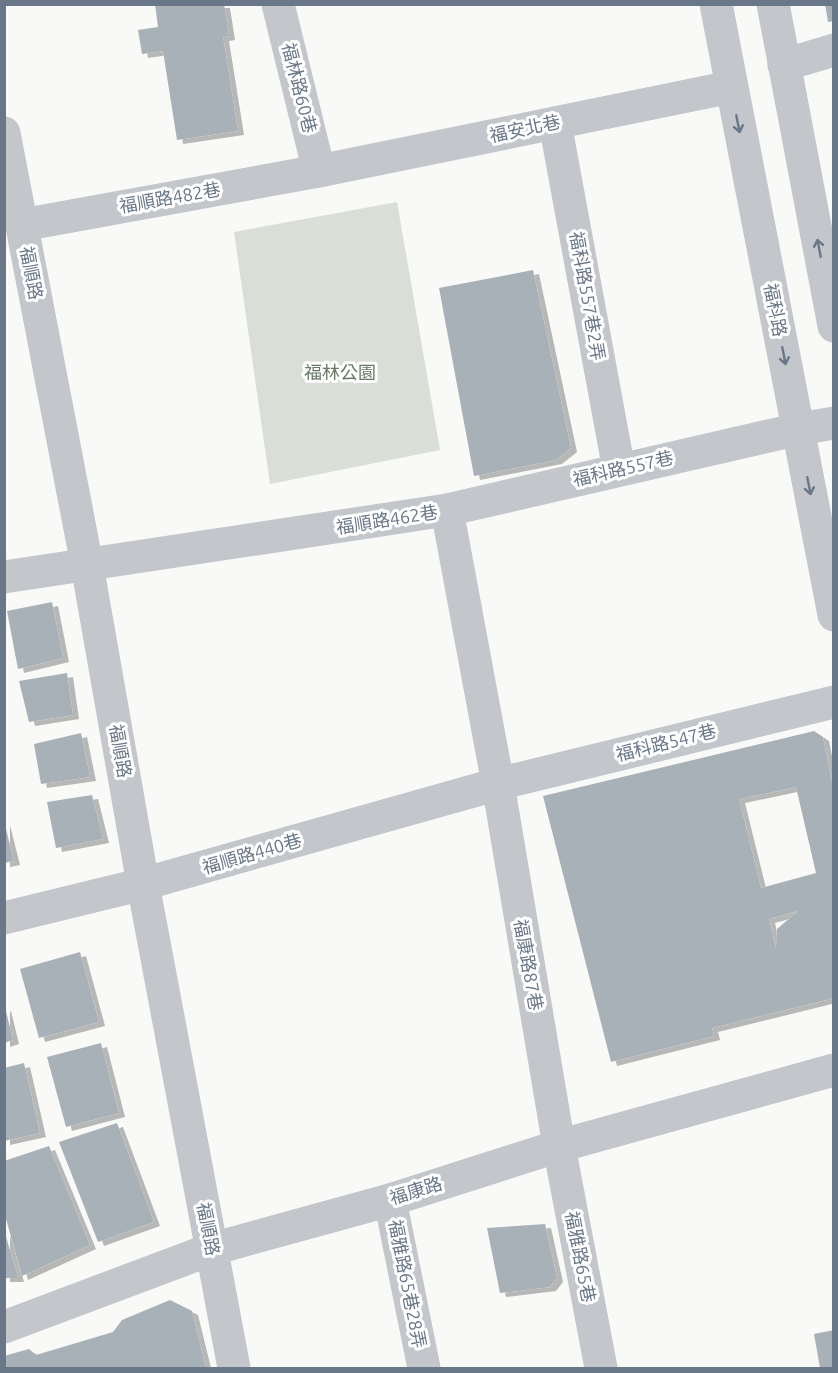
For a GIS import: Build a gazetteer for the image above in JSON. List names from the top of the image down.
{
  "streets": {
    "street": [
      "福林路60巷",
      "福安北巷",
      "福順路482巷",
      "福順路",
      "福科路557巷2弄",
      "福科路",
      "福科路557巷",
      "福順路462巷",
      "福科路547巷",
      "福順路440巷",
      "福康路87巷",
      "福康路",
      "福雅路65巷",
      "福雅路65巷28弄"
    ]
  },
  "crossings": [
    ["福林路60巷", "福安北巷"],
    ["福林路60巷", "福順路482巷"],
    ["福安北巷", "福順路482巷"],
    ["福安北巷", "福科路557巷2弄"],
    ["福安北巷", "福科路"],
    ["福順路482巷", "福順路"],
    ["福順路", "福順路462巷"],
    ["福順路", "福順路440巷"],
    ["福順路", "福康路"],
    ["福科路557巷2弄", "福科路557巷"],
    ["福科路", "福科路557巷"],
    ["福科路557巷", "福順路462巷"],
    ["福順路462巷", "福科路547巷"],
    ["福順路462巷", "福順路440巷"],
    ["福順路462巷", "福康路87巷"],
    ["福科路547巷", "福順路440巷"],
    ["福科路547巷", "福康路87巷"],
    ["福順路440巷", "福康路87巷"],
    ["福康路87巷", "福康路"],
    ["福康路87巷", "福雅路65巷"],
    ["福康路", "福雅路65巷"],
    ["福康路", "福雅路65巷28弄"]
  ],
  "parks": ["福林公園"]
}
